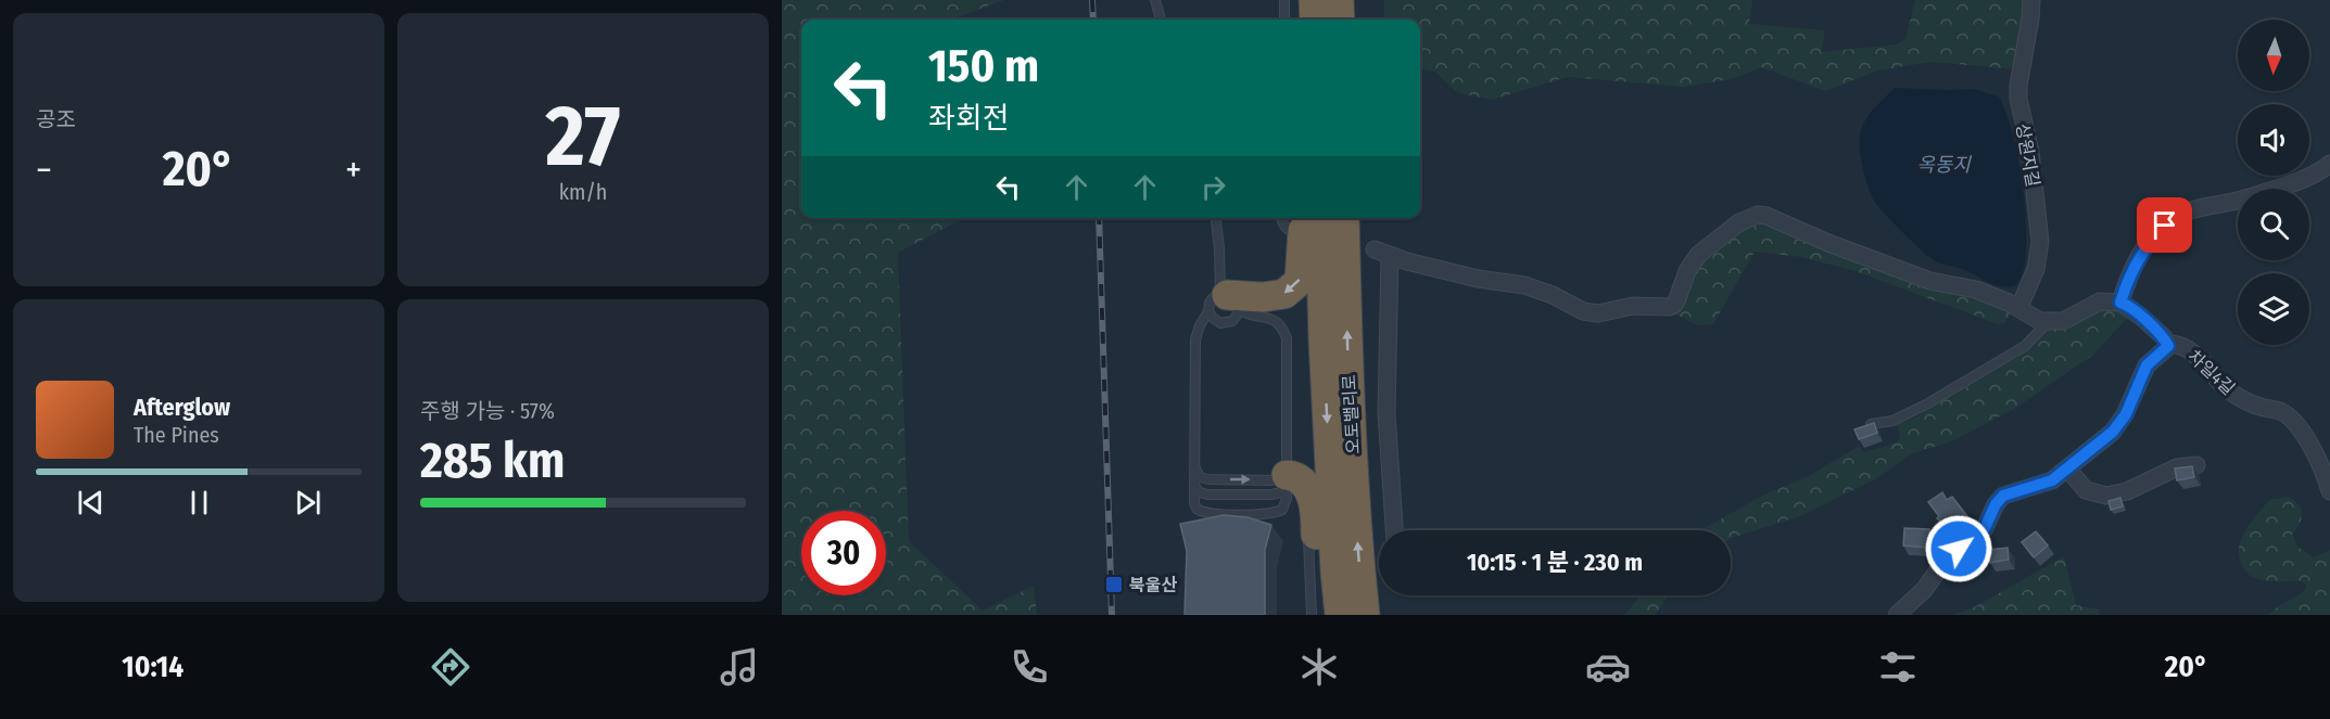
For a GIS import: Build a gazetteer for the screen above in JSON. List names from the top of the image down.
{
  "streets": {
    "highway": ["오토밸리로"],
    "street": ["상원지길", "차일4길"]
  },
  "water": ["옥동지"],
  "places": {
    "transit": ["북울산"]
  },
  "north": "bottom",
  "page": {
    "tile": [
      "공조",
      ["27", "km/h"],
      ["주행 가능 · 57%", "285 km"]
    ],
    "turn": ["150 m", "좌회전"],
    "heat": ["−", "20°", "+"],
    "song": ["Afterglow", "The Pines"],
    "limit": "30",
    "trip": "10:15 · 1 분 · 230 m",
    "tabs": ["10:14", "20°"]
  }
}
